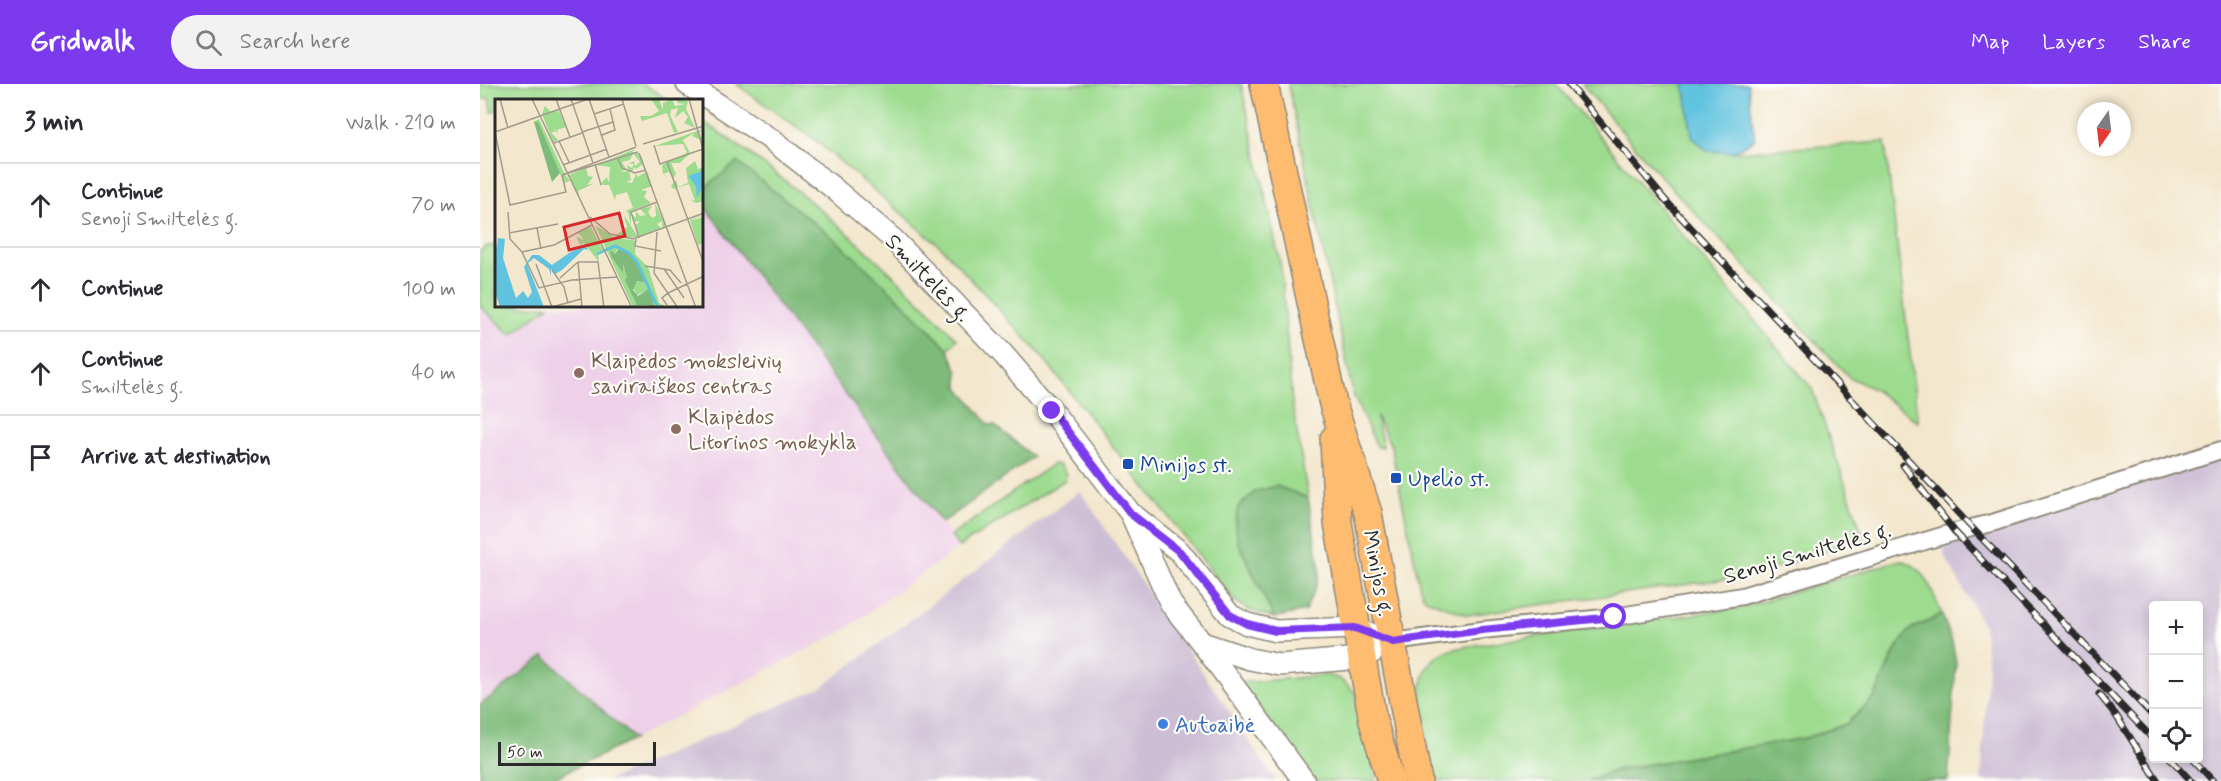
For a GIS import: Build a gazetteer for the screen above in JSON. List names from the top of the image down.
{
  "streets": {
    "main road": ["Minijos g."],
    "street": ["Smiltelės g.", "Senoji Smiltelės g."]
  },
  "crossings": [
    ["Senoji Smiltelės g.", "Minijos g."]
  ],
  "places": {
    "other": ["Klaipėdos moksleivių saviraiškos centras", "Klaipėdos Litorinos mokykla", "Autoaibė"],
    "transit": ["Minijos st.", "Upelio st."]
  },
  "scale_bar": "50 m",
  "north": "bottom",
  "page": {
    "header": "Gridwalk",
    "search": "Search here",
    "nav": ["Map", "Layers", "Share"],
    "heading": ["3 min", "Walk · 210 m"],
    "list": [
      ["Continue", "Senoji Smiltelės g.", "70 m"],
      ["Continue", "100 m"],
      ["Continue", "Smiltelės g.", "40 m"],
      "Arrive at destination"
    ],
    "map_buttons": ["+", "−"],
    "scale": "50 m"
  }
}
